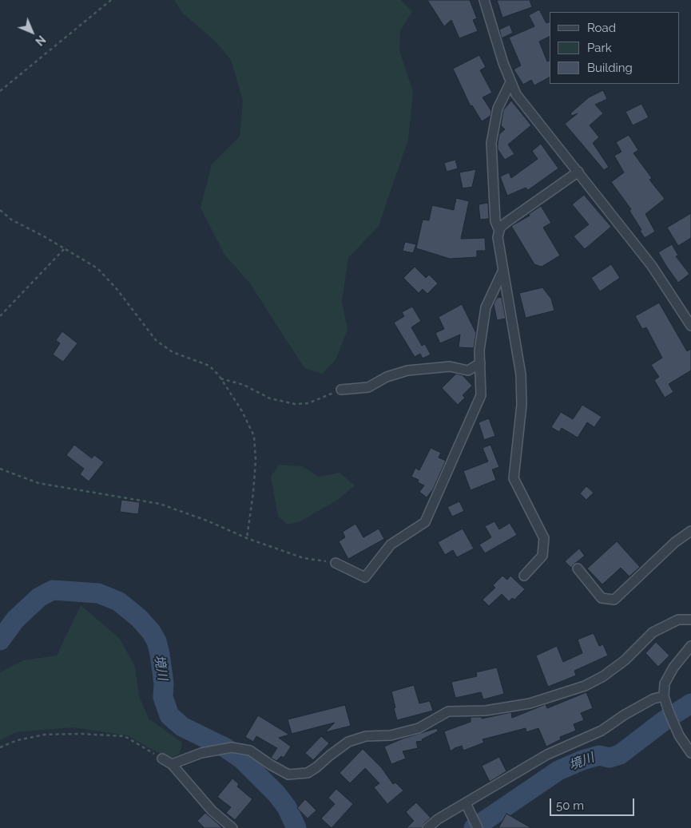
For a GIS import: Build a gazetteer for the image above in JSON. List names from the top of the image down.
{
  "water": ["境川"],
  "legend": ["Road", "Park", "Building"],
  "scale_bar": "50 m",
  "north": "bottom right"
}
